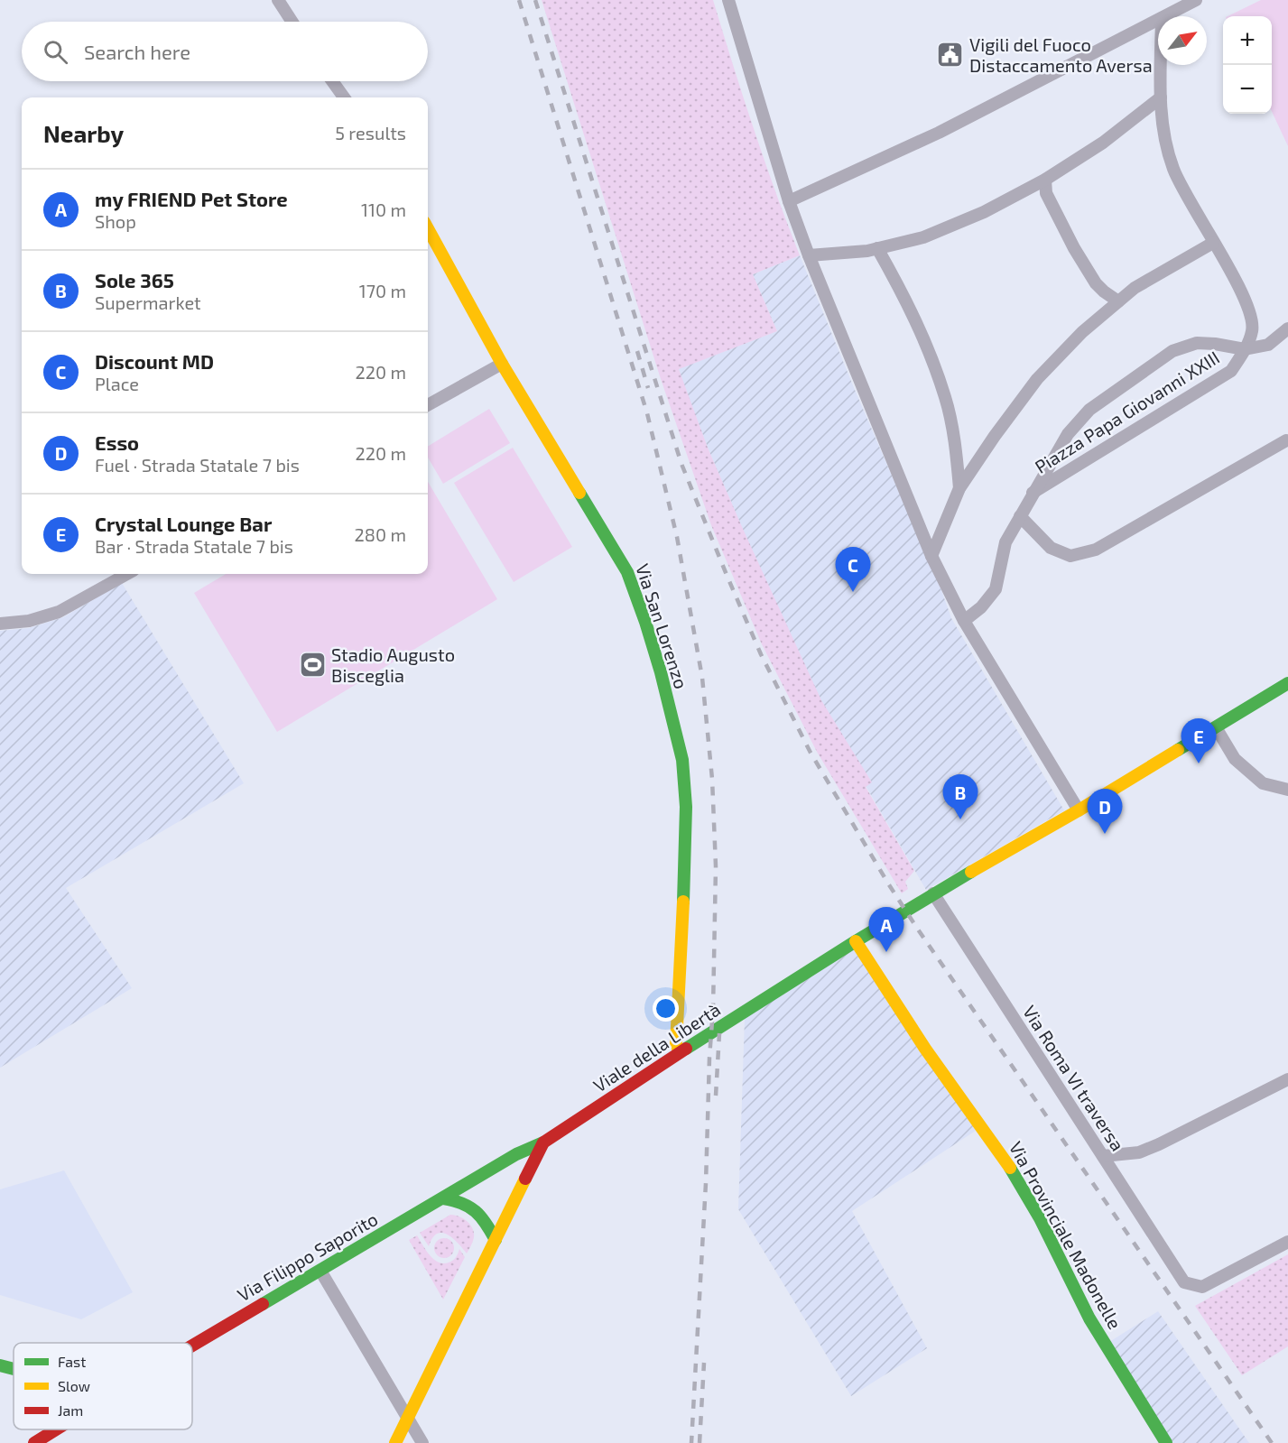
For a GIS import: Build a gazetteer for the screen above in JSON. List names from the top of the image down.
{
  "streets": {
    "main road": [
      "Via San Lorenzo",
      "Viale della Libertà",
      "Via Provinciale Madonelle",
      "Via Filippo Saporito"
    ],
    "street": ["Piazza Papa Giovanni XXIII", "Via Roma VI traversa"]
  },
  "crossings": [
    ["Via San Lorenzo", "Viale della Libertà"],
    ["Viale della Libertà", "Via Roma VI traversa"],
    ["Viale della Libertà", "Via Provinciale Madonelle"],
    ["Viale della Libertà", "Via Filippo Saporito"]
  ],
  "places": {
    "public building": ["Vigili del Fuoco Distaccamento Aversa"],
    "sports": ["Stadio Augusto Bisceglia"]
  },
  "legend": ["Fast", "Slow", "Jam"],
  "north": "top right",
  "page": {
    "map_buttons": ["+", "−"],
    "search": "Search here",
    "heading": ["Nearby", "5 results"],
    "list": [
      {
        "mark": "A",
        "name": "my FRIEND Pet Store",
        "note": "Shop",
        "value": "110 m"
      },
      {
        "mark": "B",
        "name": "Sole 365",
        "note": "Supermarket",
        "value": "170 m"
      },
      {
        "mark": "C",
        "name": "Discount MD",
        "note": "Place",
        "value": "220 m"
      },
      {
        "mark": "D",
        "name": "Esso",
        "note": "Fuel · Strada Statale 7 bis",
        "value": "220 m"
      },
      {
        "mark": "E",
        "name": "Crystal Lounge Bar",
        "note": "Bar · Strada Statale 7 bis",
        "value": "280 m"
      }
    ],
    "pins": [
      "C",
      "E",
      "B",
      "D",
      "A"
    ]
  }
}
